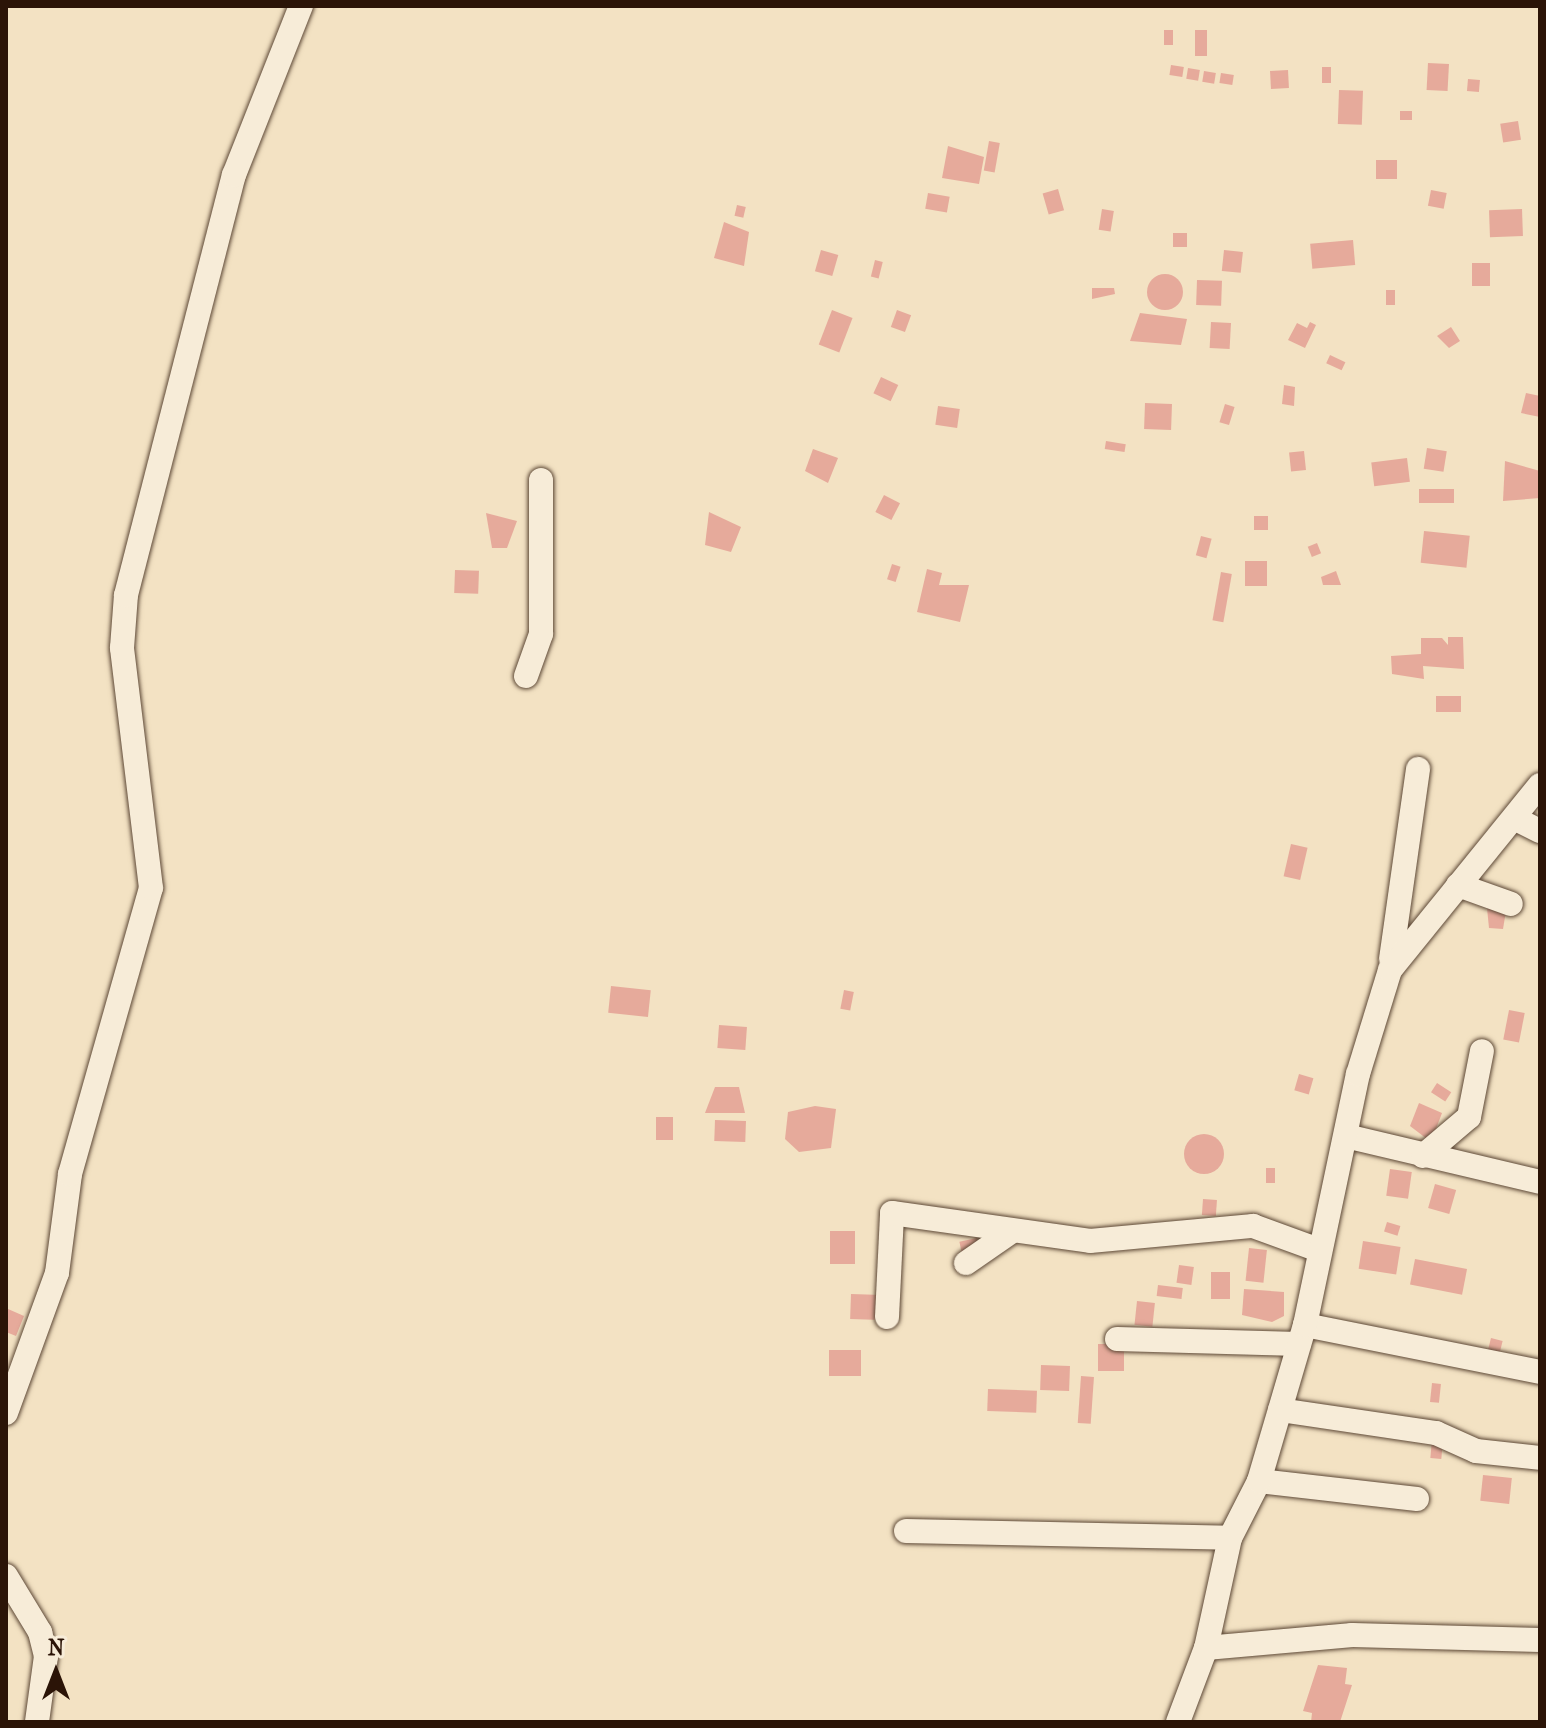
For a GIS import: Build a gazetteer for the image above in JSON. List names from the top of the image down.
{
  "north": "top"
}
